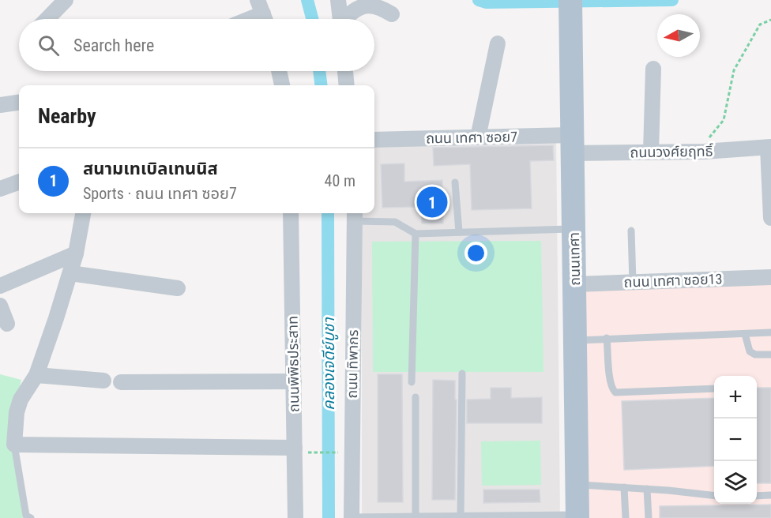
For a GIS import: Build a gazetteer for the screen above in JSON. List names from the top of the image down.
{
  "streets": {
    "main road": ["ถนนเทศา"],
    "street": [
      "ถนน เทศา ซอย7",
      "ถนนวงศ์ยฤทธิ์",
      "ถนน เทศา ซอย13",
      "ถนนพิพิธประสาท",
      "ถนน ทิพากร"
    ]
  },
  "crossings": [
    ["ถนน เทศา ซอย7", "ถนนวงศ์ยฤทธิ์"],
    ["ถนน เทศา ซอย7", "ถนนเทศา"],
    ["ถนนวงศ์ยฤทธิ์", "ถนนเทศา"],
    ["ถนนเทศา", "ถนน เทศา ซอย13"]
  ],
  "water": ["คลองเจดีย์บูชา"],
  "north": "left",
  "page": {
    "search": "Search here",
    "heading": "Nearby",
    "list": [
      {
        "mark": "1",
        "name": "สนามเทเบิลเทนนิส",
        "note": "Sports · ถนน เทศา ซอย7",
        "value": "40 m"
      }
    ],
    "pins": "1",
    "map_buttons": ["+", "−"]
  }
}
